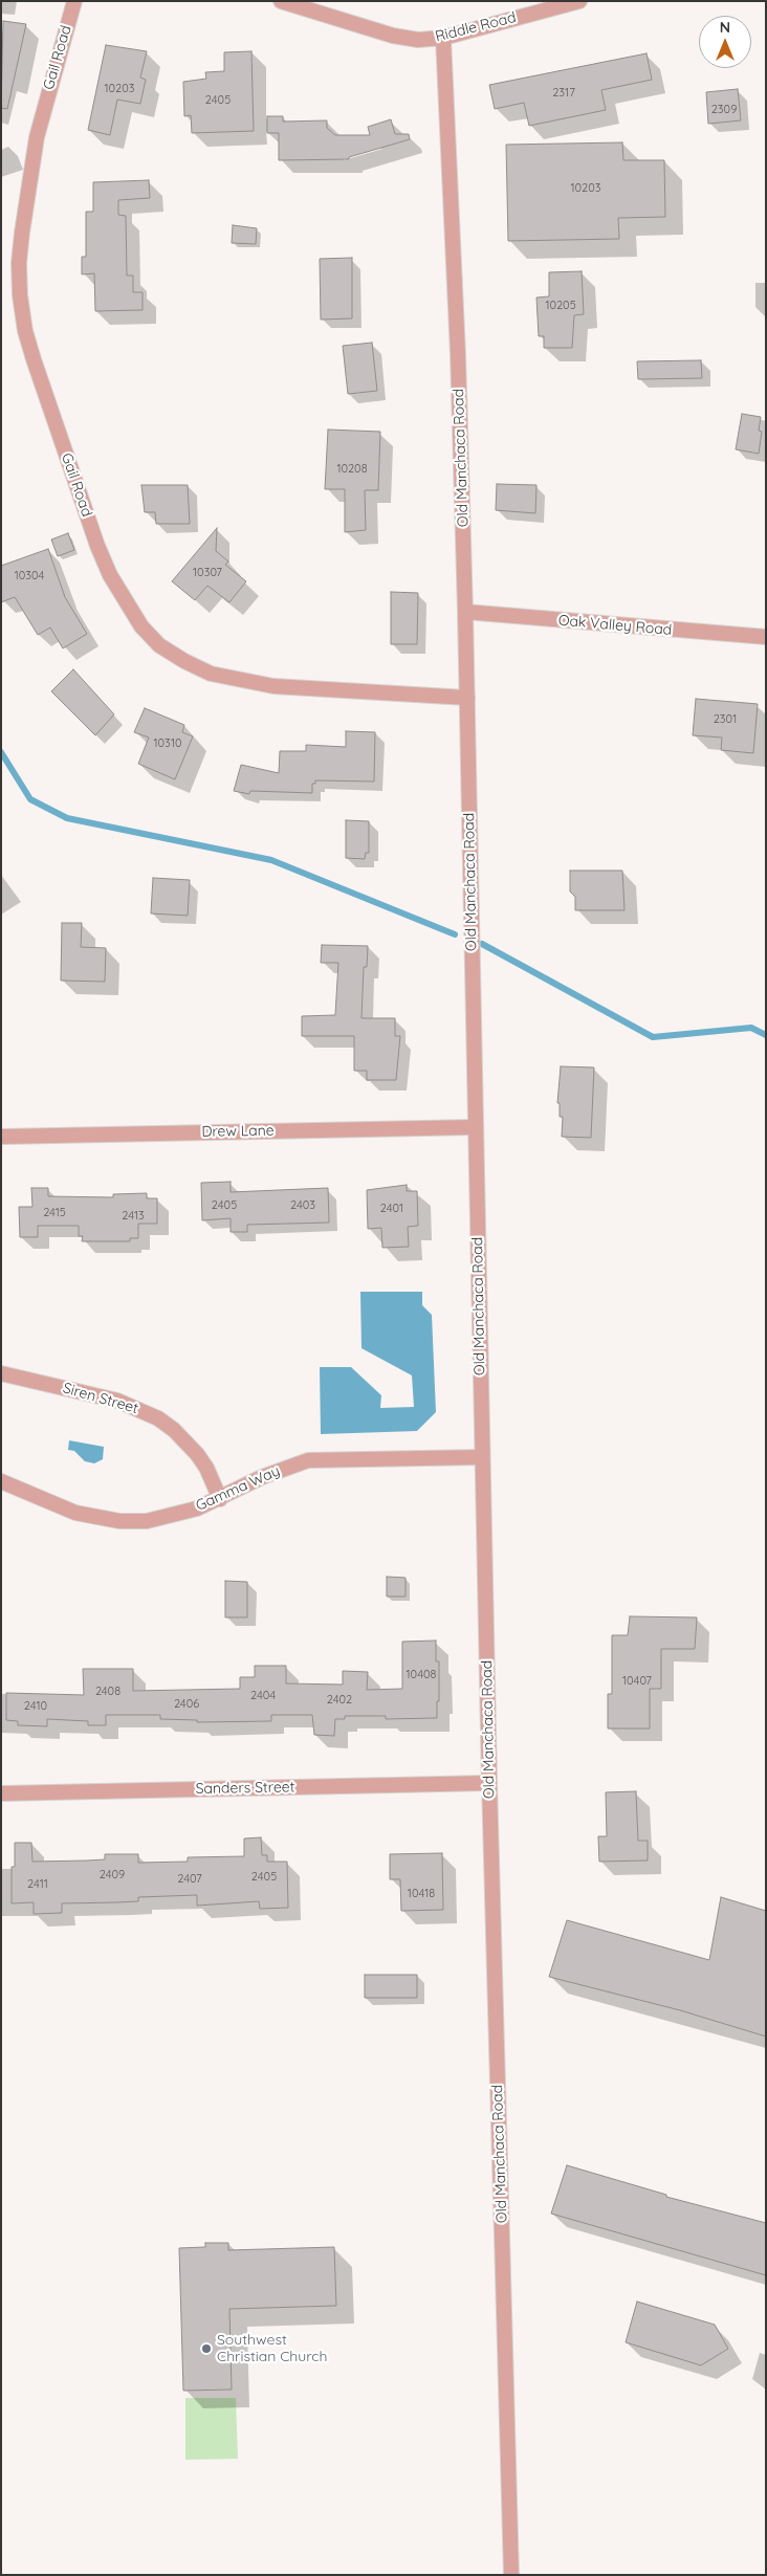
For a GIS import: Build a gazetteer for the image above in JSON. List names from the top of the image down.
{
  "streets": {
    "street": [
      "Riddle Road",
      "Gail Road",
      "Old Manchaca Road",
      "Oak Valley Road",
      "Drew Lane",
      "Siren Street",
      "Gamma Way",
      "Sanders Street"
    ]
  },
  "crossings": [
    ["Riddle Road", "Old Manchaca Road"],
    ["Gail Road", "Old Manchaca Road"],
    ["Old Manchaca Road", "Oak Valley Road"],
    ["Old Manchaca Road", "Drew Lane"],
    ["Old Manchaca Road", "Gamma Way"],
    ["Old Manchaca Road", "Sanders Street"],
    ["Siren Street", "Gamma Way"]
  ],
  "places": ["Southwest Christian Church"],
  "house_numbers": [
    "10203",
    "2317",
    "2405",
    "2309",
    "10203",
    "10205",
    "10208",
    "10307",
    "10304",
    "2301",
    "10310",
    "2405",
    "2403",
    "2401",
    "2415",
    "2413",
    "10408",
    "10407",
    "2408",
    "2404",
    "2402",
    "2406",
    "2410",
    "2409",
    "2405",
    "2407",
    "2411",
    "10418"
  ],
  "north": "top"
}
